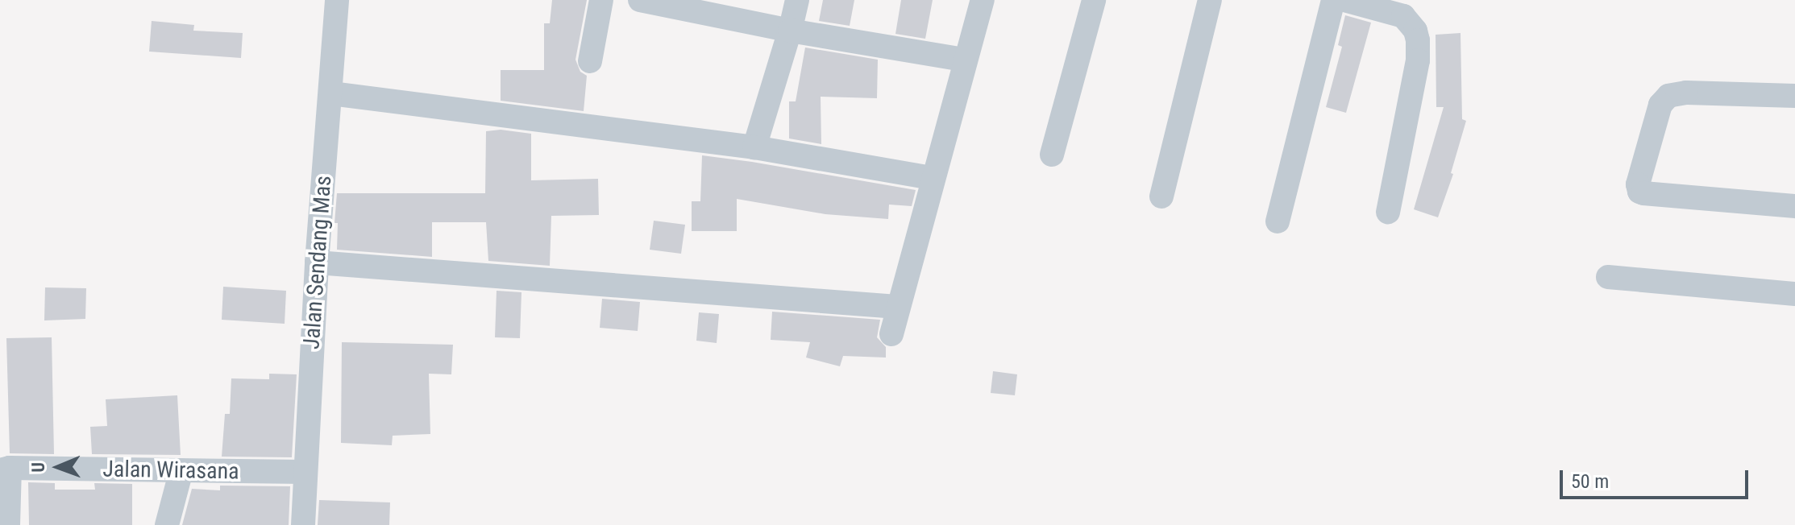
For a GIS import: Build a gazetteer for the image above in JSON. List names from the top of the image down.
{
  "streets": {
    "street": ["Jalan Sendang Mas", "Jalan Wirasana"]
  },
  "crossings": [
    ["Jalan Sendang Mas", "Jalan Wirasana"]
  ],
  "scale_bar": "50 m",
  "north": "left"
}
